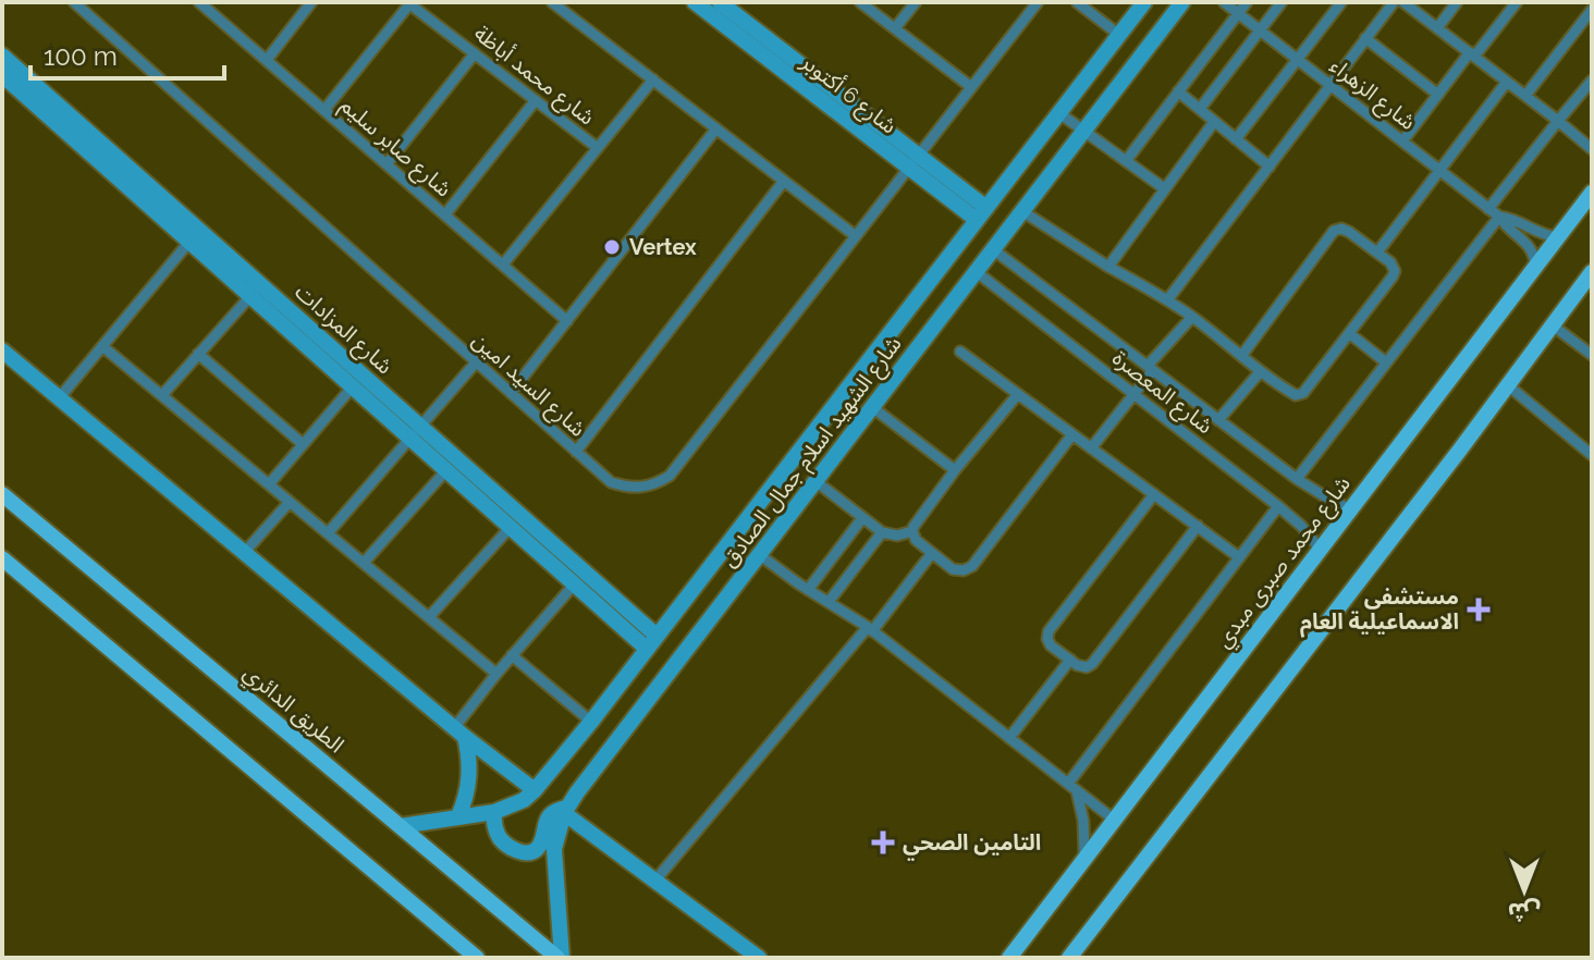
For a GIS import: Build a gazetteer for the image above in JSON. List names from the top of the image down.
{
  "streets": {
    "main road": ["شارع محمد صبرى مبدي", "الطريق الدائري"],
    "street": [
      "شارع محمد أباظة",
      "شارع 6 أكتوبر",
      "شارع الزهراء",
      "شارع صابر سليم",
      "شارع المزادات",
      "شارع السيد امين",
      "شارع المعصرة",
      "شارع الشهيد اسلام جمال الصادق"
    ]
  },
  "crossings": [
    ["شارع 6 أكتوبر", "شارع السيد امين"],
    ["شارع 6 أكتوبر", "شارع الشهيد اسلام جمال الصادق"],
    ["شارع الزهراء", "شارع محمد صبرى مبدي"],
    ["شارع المزادات", "شارع الشهيد اسلام جمال الصادق"],
    ["شارع المعصرة", "شارع الشهيد اسلام جمال الصادق"],
    ["شارع المعصرة", "شارع محمد صبرى مبدي"],
    ["شارع الشهيد اسلام جمال الصادق", "الطريق الدائري"]
  ],
  "places": {
    "other": ["Vertex"],
    "health": ["مستشفى الاسماعيلية العام", "التامين الصحي"]
  },
  "scale_bar": "100 m",
  "north": "bottom"
}
